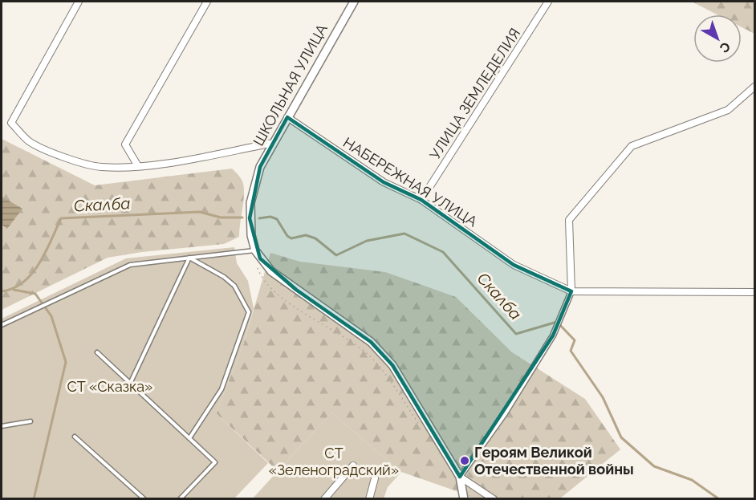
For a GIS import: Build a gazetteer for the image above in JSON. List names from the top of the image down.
{
  "streets": {
    "street": ["ШКОЛЬНАЯ УЛИЦА", "УЛИЦА ЗЕМЛЕДЕЛИЯ", "НАБЕРЕЖНАЯ УЛИЦА"]
  },
  "crossings": [
    ["ШКОЛЬНАЯ УЛИЦА", "НАБЕРЕЖНАЯ УЛИЦА"],
    ["УЛИЦА ЗЕМЛЕДЕЛИЯ", "НАБЕРЕЖНАЯ УЛИЦА"]
  ],
  "water": ["Скалба"],
  "parks": ["СТ «Сказка»", "СТ «Зеленоградский»"],
  "places": ["Героям Великой Отечественной войны"],
  "north": "bottom right"
}
